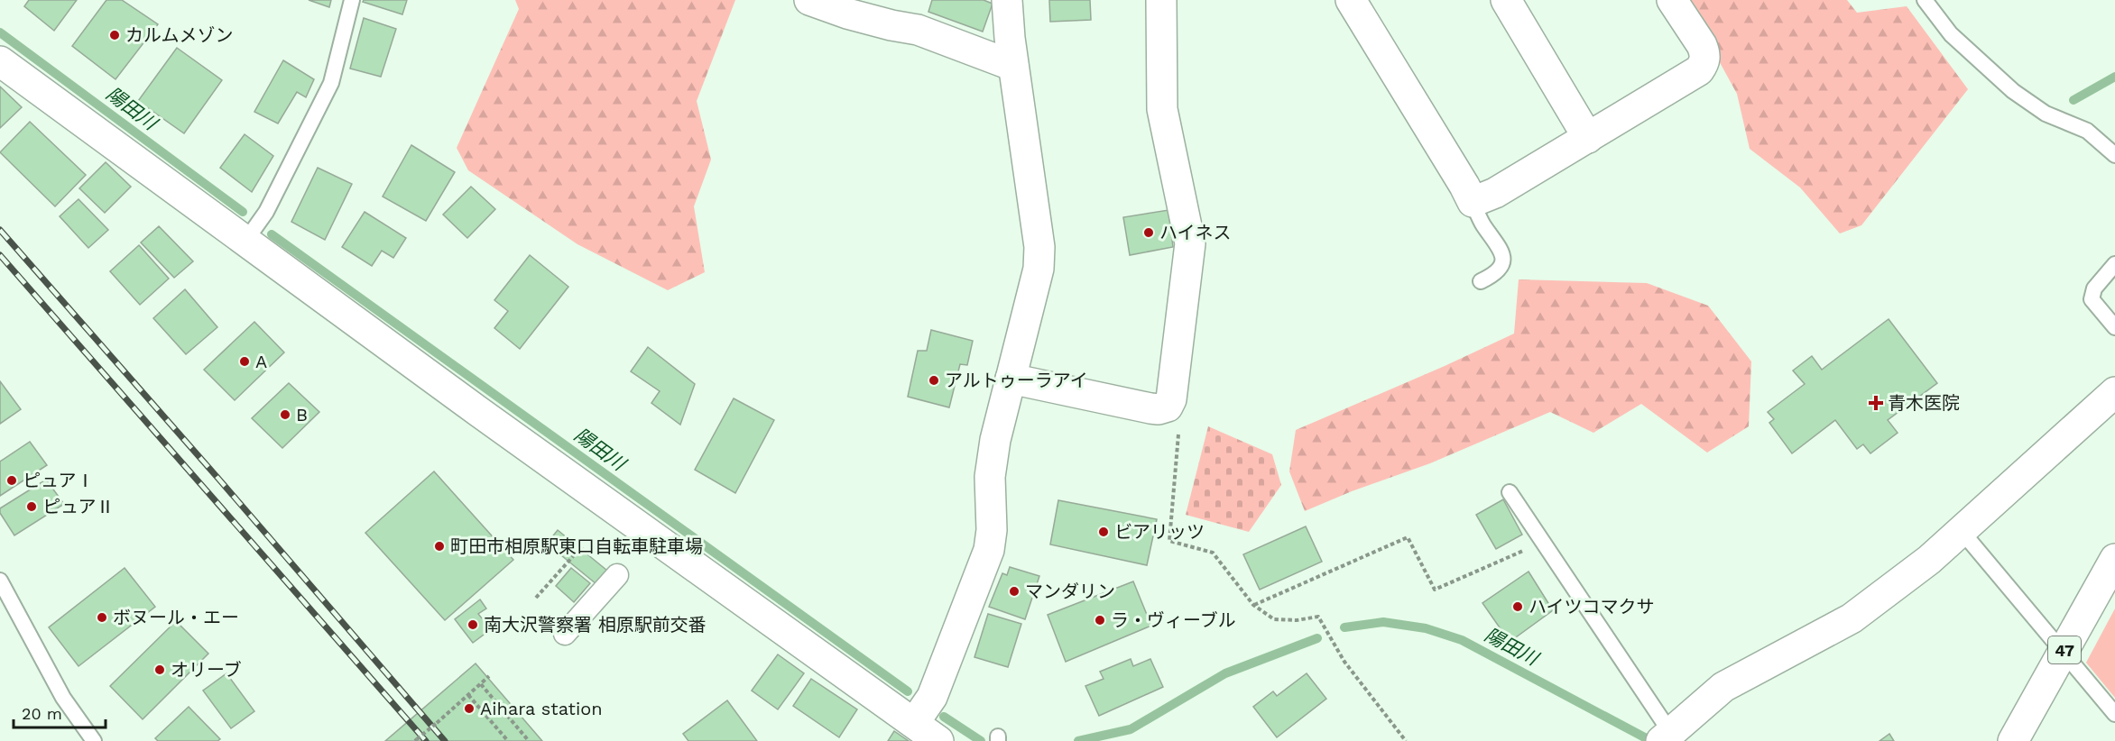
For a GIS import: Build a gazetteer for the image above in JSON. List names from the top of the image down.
{
  "streets": {
    "street": ["47"]
  },
  "water": ["陽田川"],
  "places": {
    "other": [
      "カルムメゾン",
      "ハイネス",
      "A",
      "アルトゥーラアイ",
      "B",
      "ピュアⅠ",
      "ピュアⅡ",
      "ビアリッツ",
      "町田市相原駅東口自転車駐車場",
      "マンダリン",
      "ハイツコマクサ",
      "ボヌール・エー",
      "ラ・ヴィーブル",
      "南大沢警察署 相原駅前交番",
      "オリーブ",
      "Aihara station"
    ],
    "health": ["青木医院"]
  },
  "scale_bar": "20 m"
}
